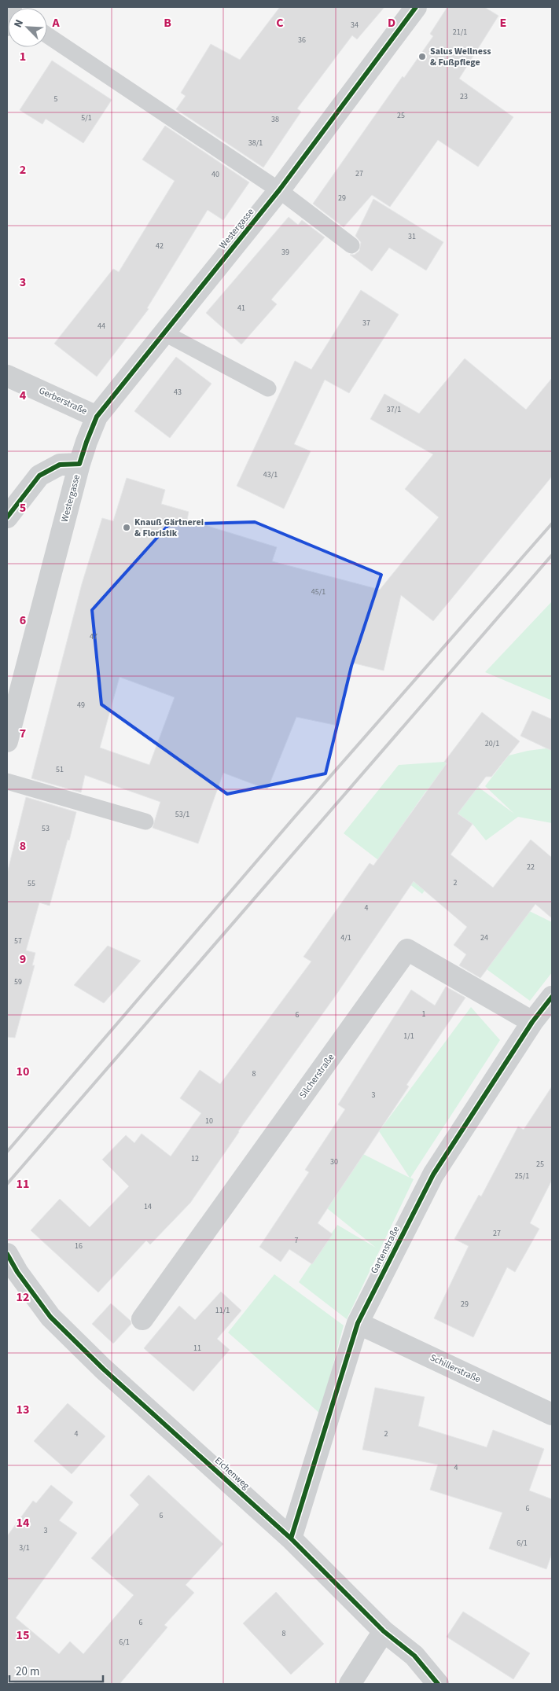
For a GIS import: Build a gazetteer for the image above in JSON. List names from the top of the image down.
{
  "streets": {
    "street": [
      "Westergasse",
      "Gerberstraße",
      "Silcherstraße",
      "Gartenstraße",
      "Schillerstraße",
      "Eichenweg"
    ]
  },
  "crossings": [
    ["Westergasse", "Gerberstraße"],
    ["Silcherstraße", "Gartenstraße"],
    ["Gartenstraße", "Schillerstraße"],
    ["Gartenstraße", "Eichenweg"]
  ],
  "places": ["Salus Wellness & Fußpflege", "Knauß Gärtnerei & Floristik"],
  "house_numbers": [
    "34",
    "21/1",
    "36",
    "23",
    "5",
    "25",
    "5/1",
    "38",
    "38/1",
    "27",
    "40",
    "29",
    "31",
    "42",
    "39",
    "41",
    "37",
    "44",
    "43",
    "37/1",
    "43/1",
    "45/1",
    "47",
    "49",
    "20/1",
    "51",
    "53/1",
    "53",
    "22",
    "2",
    "55",
    "4",
    "4/1",
    "24",
    "57",
    "59",
    "1",
    "6",
    "1/1",
    "8",
    "3",
    "10",
    "12",
    "30",
    "25",
    "25/1",
    "14",
    "27",
    "7",
    "16",
    "29",
    "11/1",
    "11",
    "4",
    "2",
    "4",
    "6",
    "6",
    "3",
    "6/1",
    "3/1",
    "6",
    "8",
    "6/1"
  ],
  "scale_bar": "20 m",
  "north": "top left",
  "grid": {
    "columns": [
      "A",
      "B",
      "C",
      "D",
      "E"
    ],
    "rows": [
      "1",
      "2",
      "3",
      "4",
      "5",
      "6",
      "7",
      "8",
      "9",
      "10",
      "11",
      "12",
      "13",
      "14",
      "15"
    ]
  }
}
